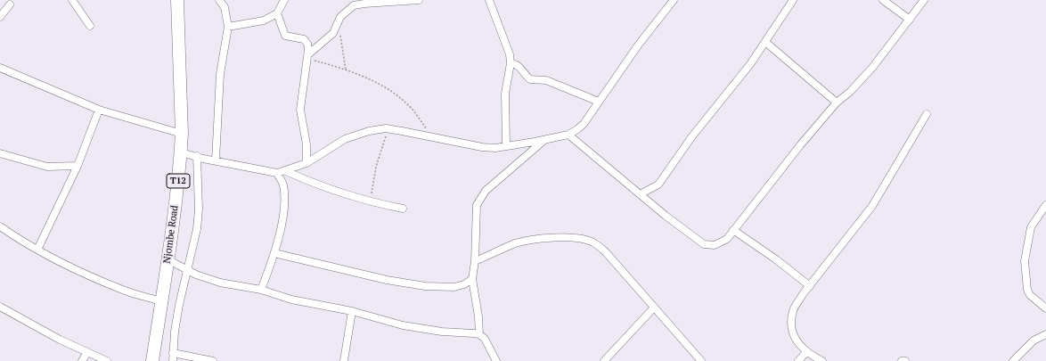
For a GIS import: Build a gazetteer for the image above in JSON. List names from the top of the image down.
{
  "streets": {
    "highway": ["T12", "Njombe Road"]
  }
}
